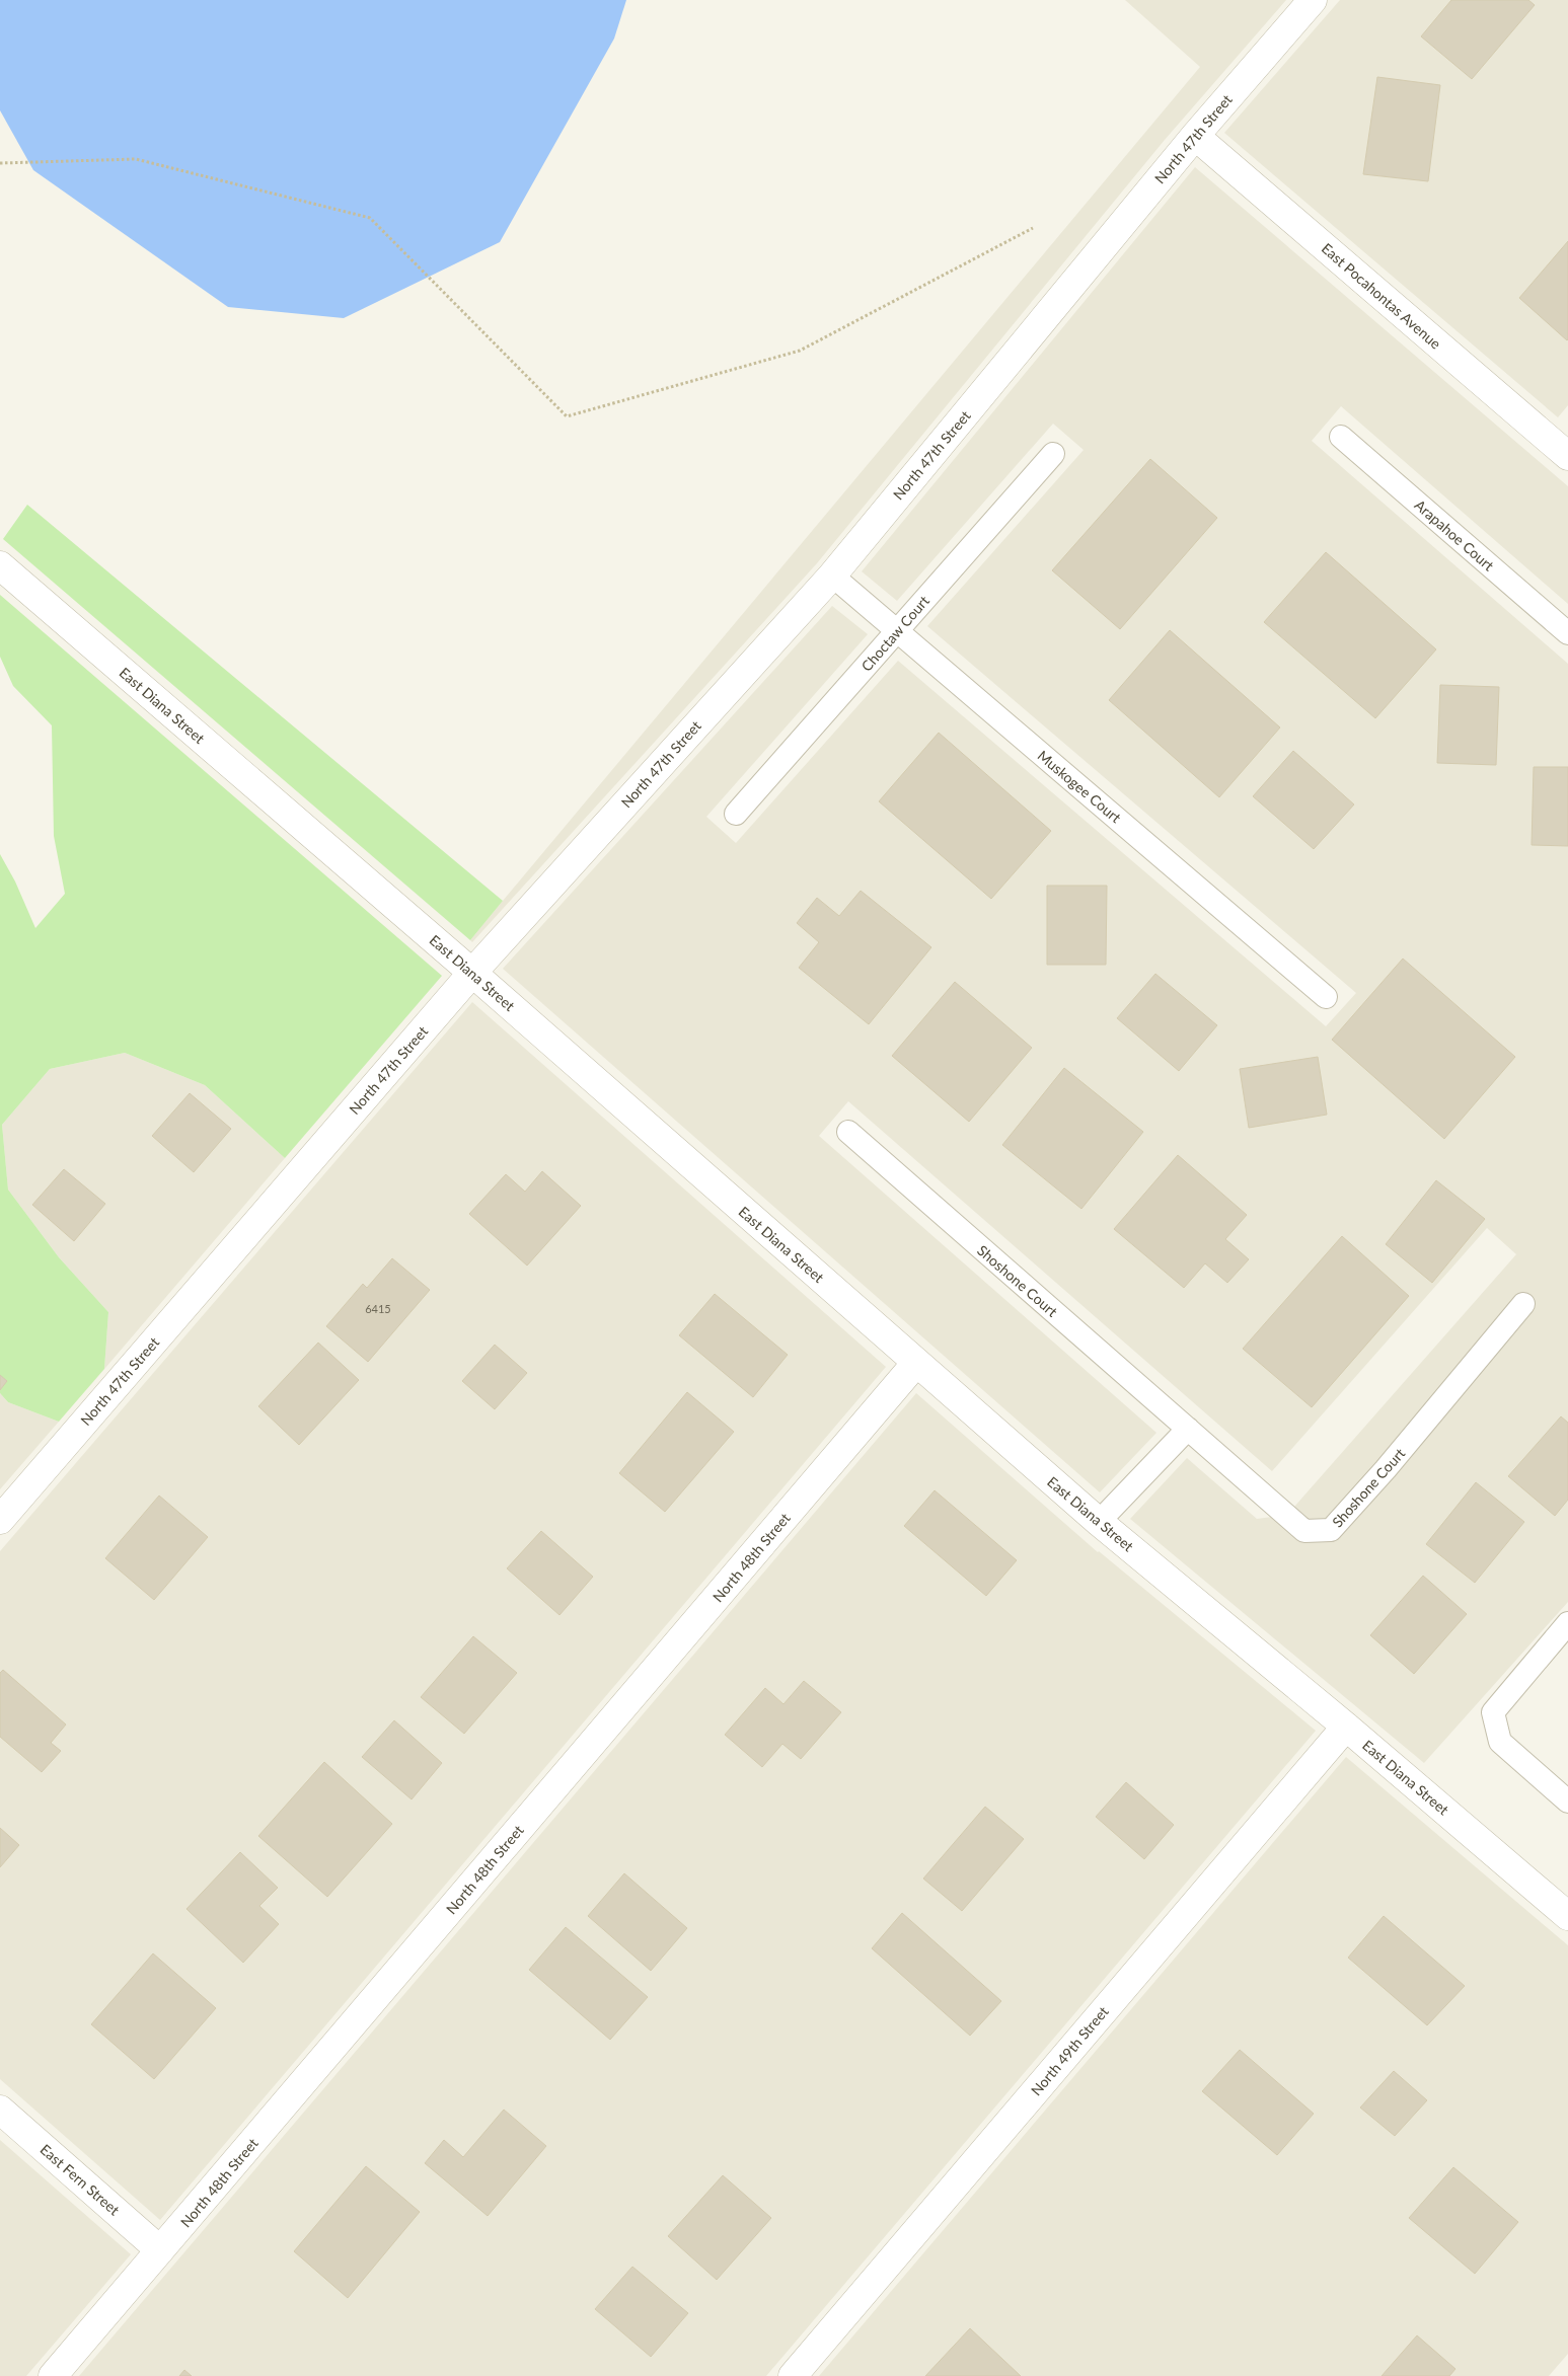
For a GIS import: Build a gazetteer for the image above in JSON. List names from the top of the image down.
{
  "streets": {
    "street": [
      "North 47th Street",
      "East Pocahontas Avenue",
      "East Diana Street",
      "North 48th Street",
      "North 49th Street",
      "East Fern Street"
    ],
    "lane": [
      "Arapahoe Court",
      "Choctaw Court",
      "Muskogee Court",
      "Shoshone Court"
    ]
  },
  "crossings": [
    ["North 47th Street", "East Pocahontas Avenue"],
    ["North 47th Street", "East Diana Street"],
    ["North 47th Street", "Muskogee Court"],
    ["Choctaw Court", "Muskogee Court"],
    ["East Diana Street", "North 48th Street"],
    ["East Diana Street", "North 49th Street"],
    ["North 48th Street", "East Fern Street"]
  ],
  "house_numbers": ["6415"]
}
